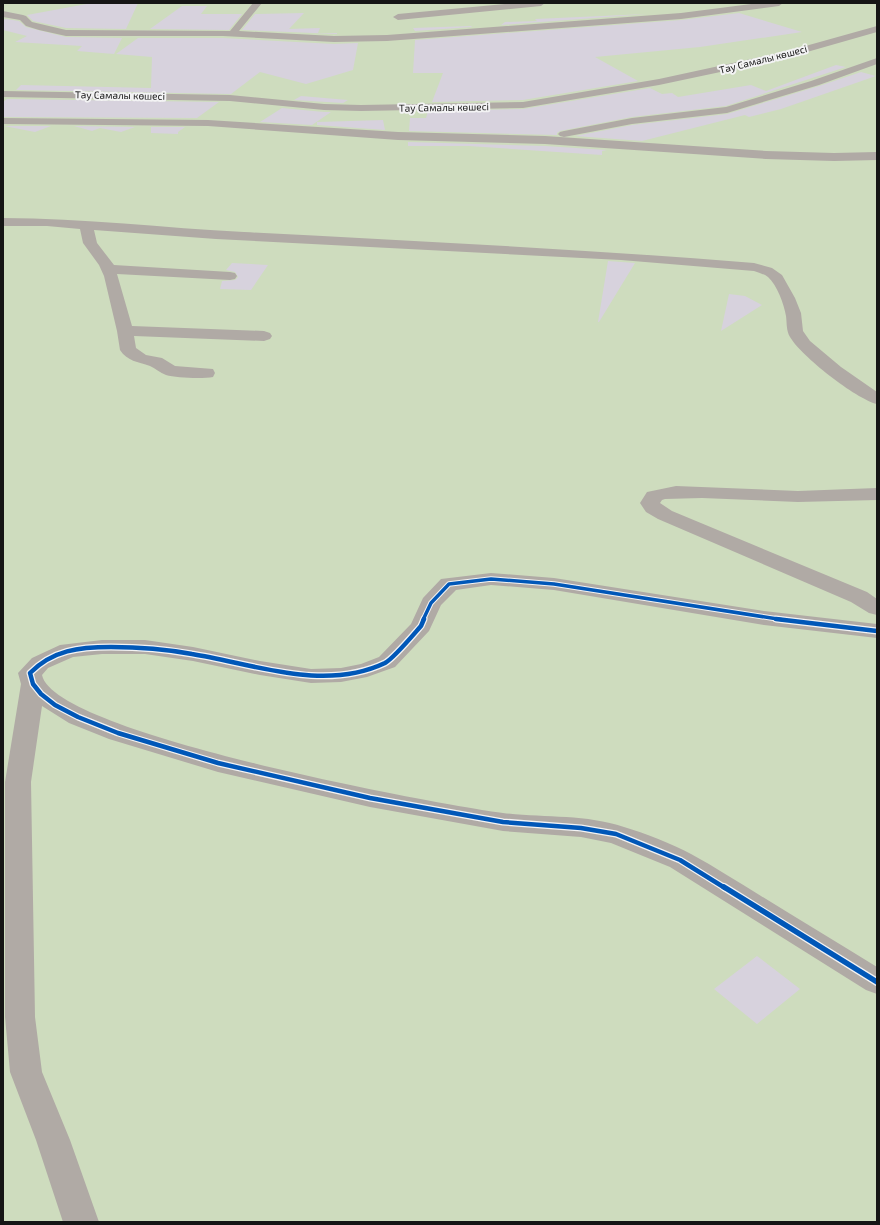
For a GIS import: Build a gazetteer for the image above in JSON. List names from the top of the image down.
{
  "streets": {
    "street": ["Тау Самалы көшесі"]
  }
}
